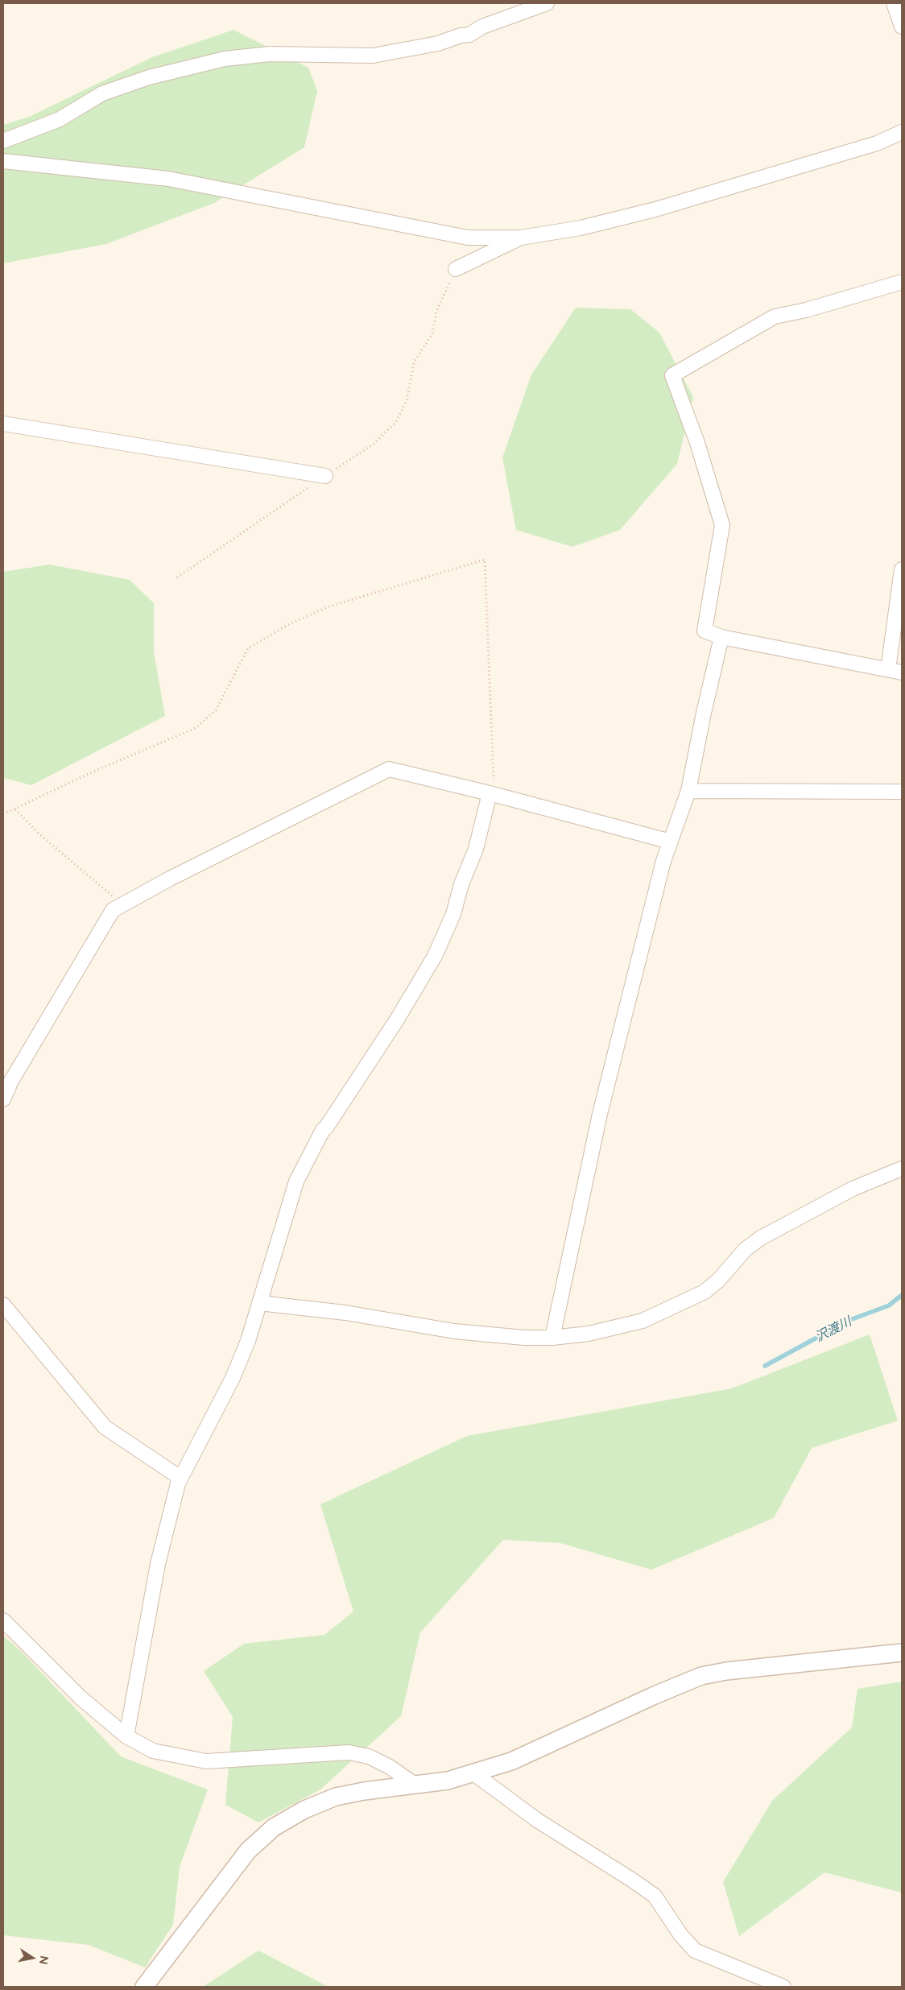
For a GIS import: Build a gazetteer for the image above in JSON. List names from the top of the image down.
{
  "water": ["沢渡川"],
  "north": "right"
}
